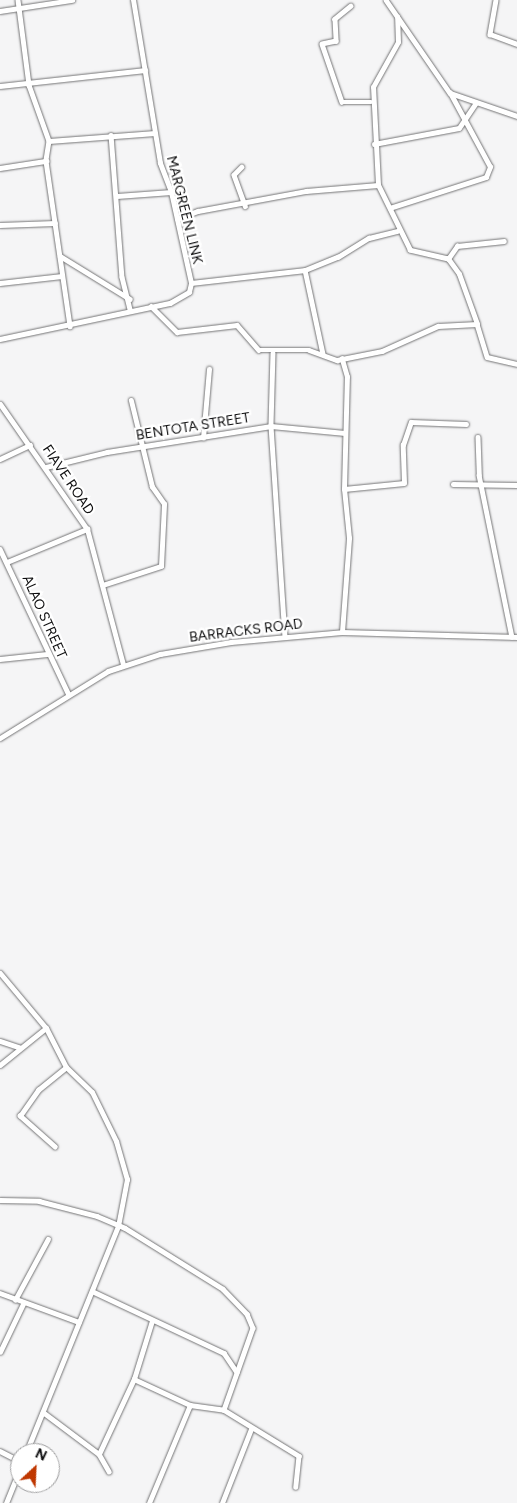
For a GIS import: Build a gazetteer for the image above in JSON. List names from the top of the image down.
{
  "streets": {
    "street": [
      "MARGREEN LINK",
      "BENTOTA STREET",
      "FIAVE ROAD",
      "ALAO STREET",
      "BARRACKS ROAD"
    ]
  },
  "crossings": [
    ["BENTOTA STREET", "FIAVE ROAD"],
    ["FIAVE ROAD", "BARRACKS ROAD"],
    ["ALAO STREET", "BARRACKS ROAD"]
  ],
  "north": "top right"
}
